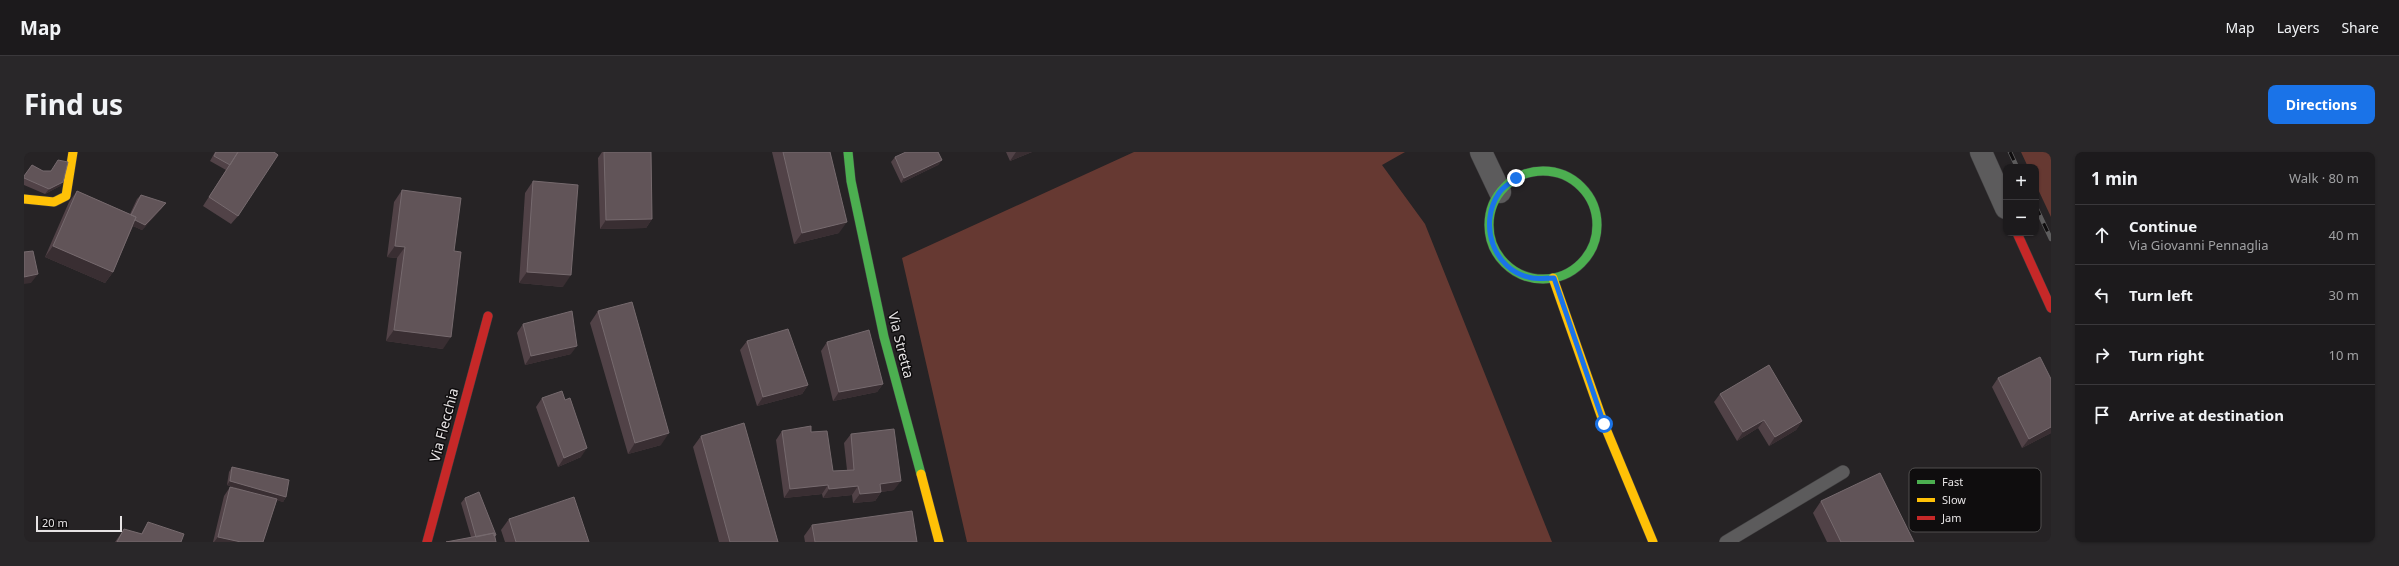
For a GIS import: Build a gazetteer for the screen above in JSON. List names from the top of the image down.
{
  "streets": {
    "street": ["Via Stretta", "Via Flecchia"]
  },
  "legend": ["Fast", "Slow", "Jam"],
  "scale_bar": "20 m",
  "page": {
    "header": "Map",
    "nav": ["Map", "Layers", "Share"],
    "title": "Find us",
    "buttons": "Directions",
    "heading": ["1 min", "Walk · 80 m"],
    "map_buttons": ["+", "−"],
    "list": [
      ["Continue", "Via Giovanni Pennaglia", "40 m"],
      ["Turn left", "30 m"],
      ["Turn right", "10 m"],
      "Arrive at destination"
    ],
    "scale": "20 m"
  }
}
